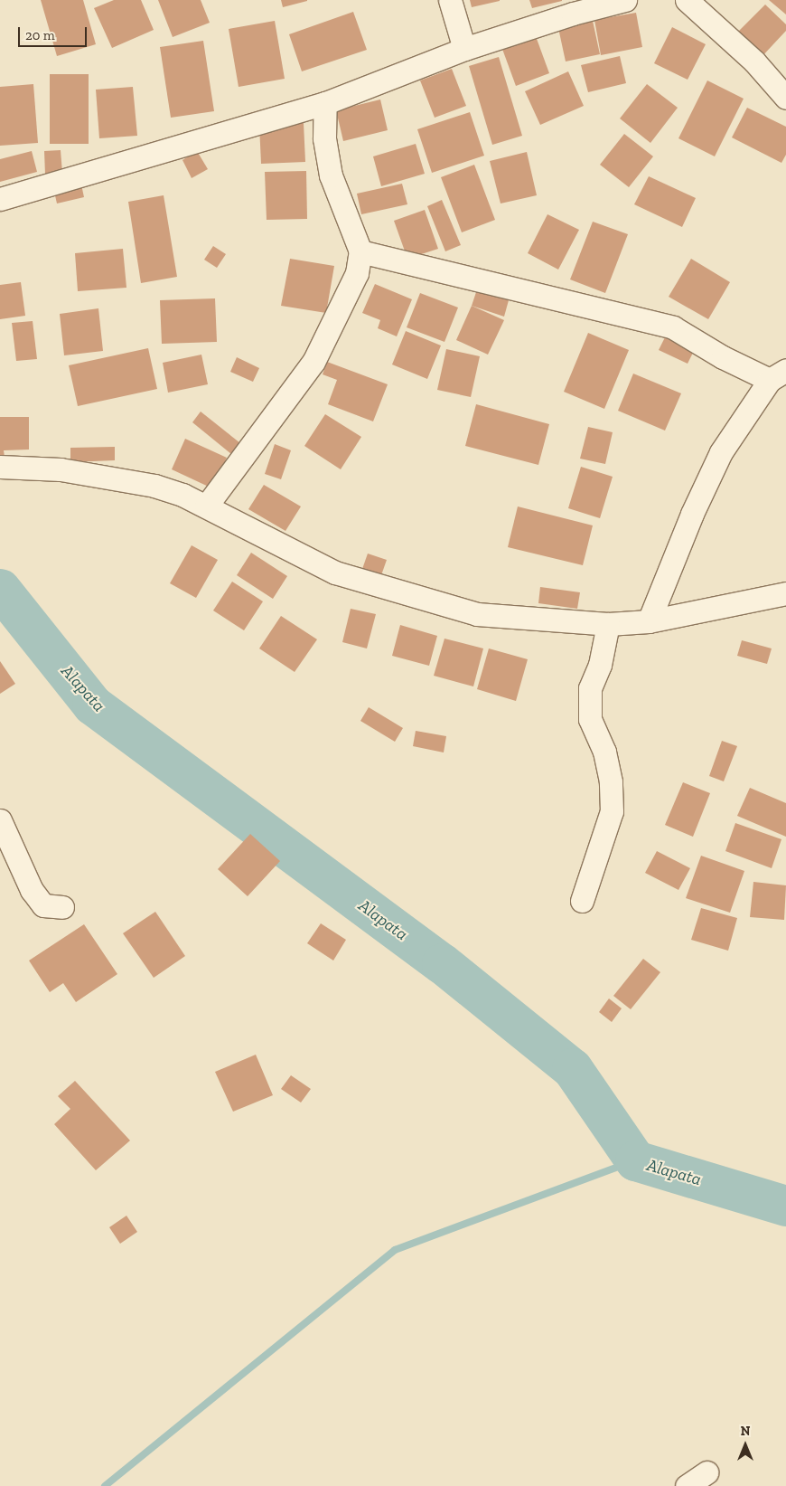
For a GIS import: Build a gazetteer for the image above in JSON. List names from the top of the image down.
{
  "water": ["Alapata"],
  "scale_bar": "20 m",
  "north": "top"
}
